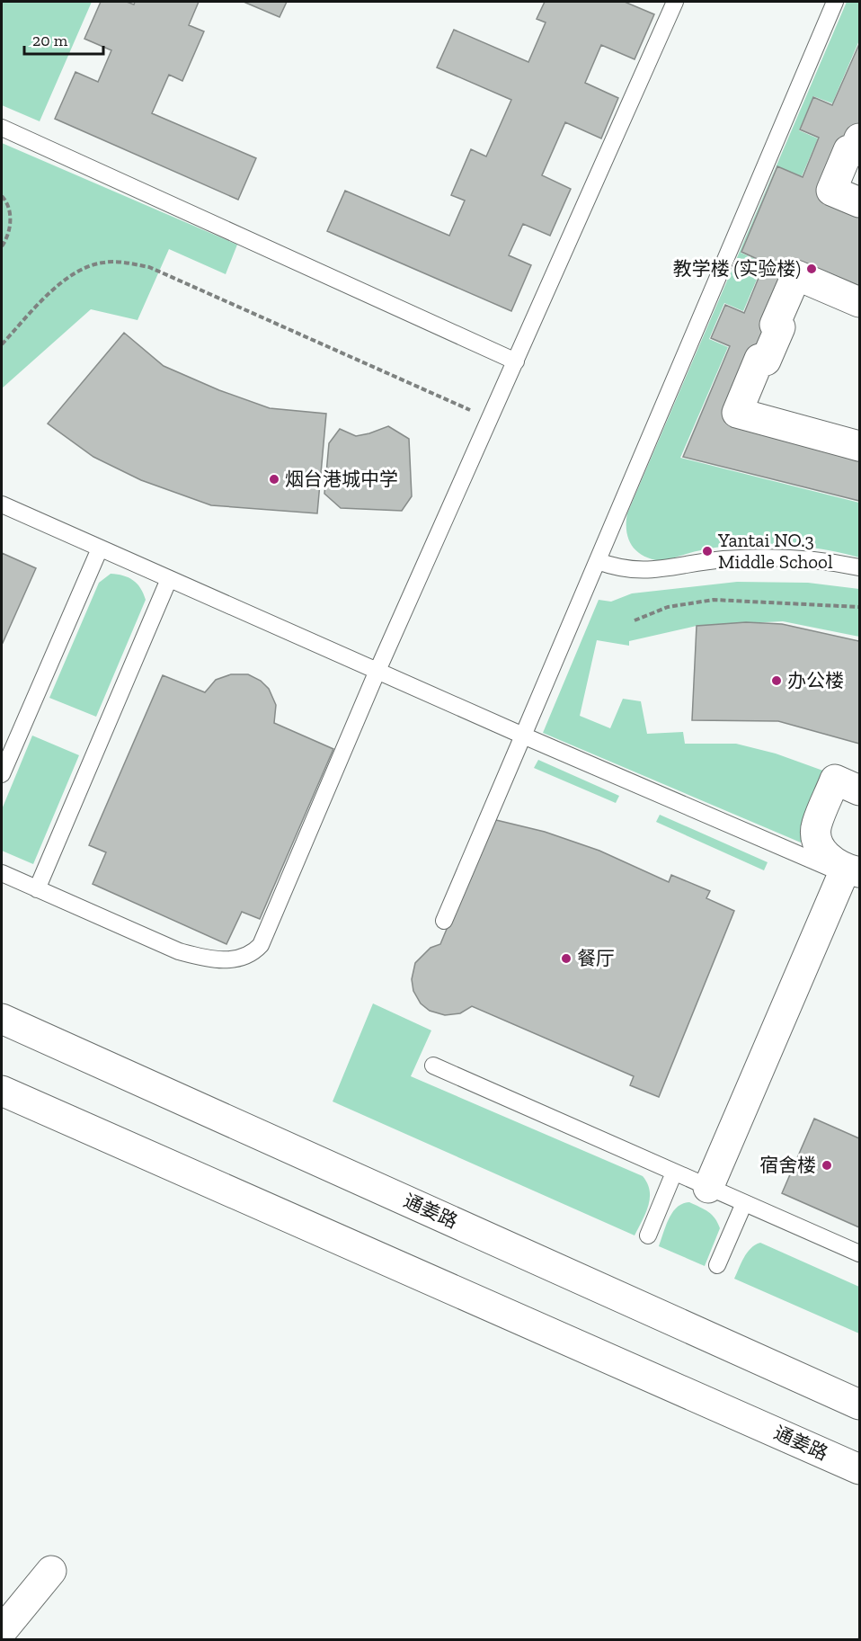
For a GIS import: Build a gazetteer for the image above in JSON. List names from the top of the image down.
{
  "streets": {
    "street": ["通姜路"]
  },
  "places": [
    "教学楼 (实验楼)",
    "烟台港城中学",
    "Yantai NO.3 Middle School",
    "办公楼",
    "餐厅",
    "宿舍楼"
  ],
  "scale_bar": "20 m"
}
